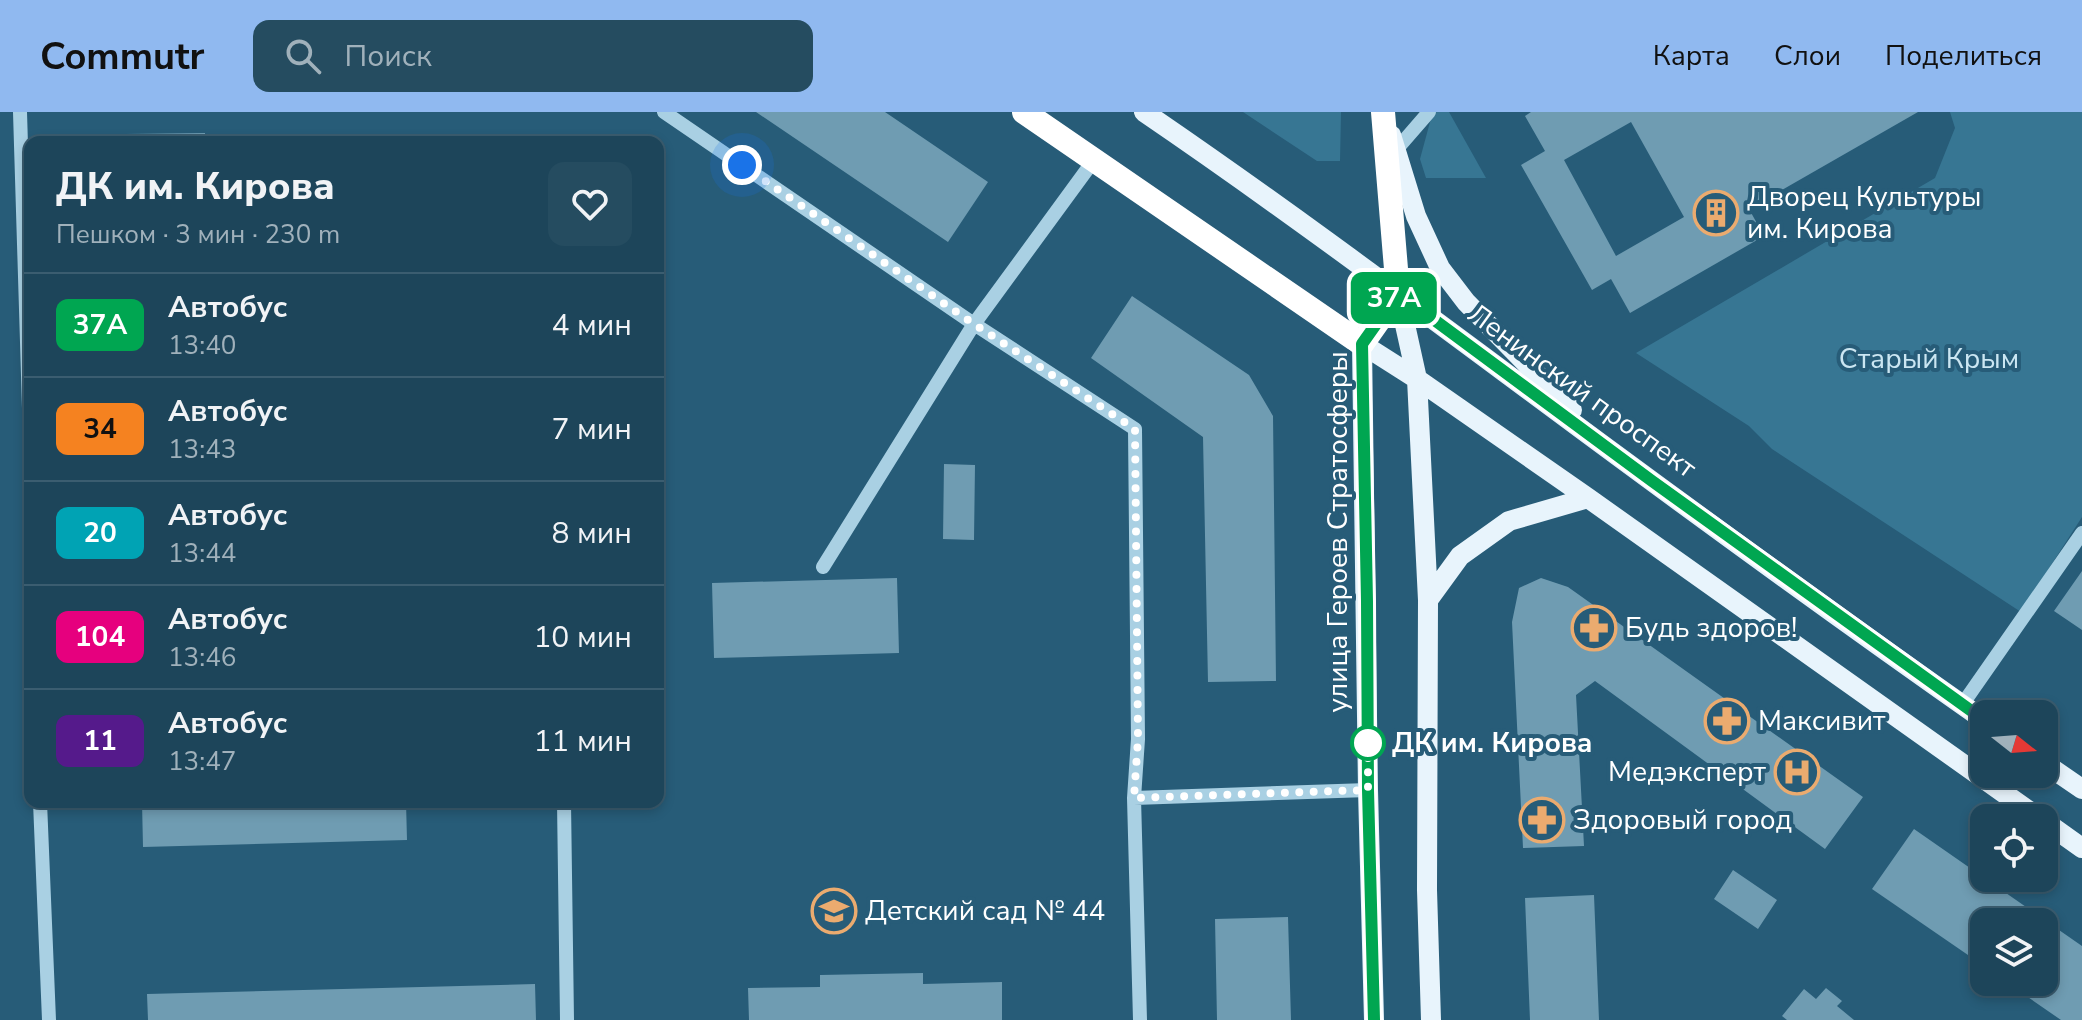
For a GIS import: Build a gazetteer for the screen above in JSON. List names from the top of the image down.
{
  "streets": {
    "highway": ["улица Героев Стратосферы"],
    "main road": ["Ленинский проспект"]
  },
  "crossings": [
    ["Ленинский проспект", "улица Героев Стратосферы"]
  ],
  "parks": ["Старый Крым"],
  "places": {
    "building": ["Дворец Культуры им. Кирова"],
    "pharmacy": ["Будь здоров!", "Максивит", "Здоровый город"],
    "other": ["ДК им. Кирова"],
    "hospital": ["Медэксперт"],
    "school or university": ["Детский сад № 44"]
  },
  "lines": ["bus line 37А"],
  "north": "right",
  "page": {
    "header": "Commutr",
    "search": "Поиск",
    "nav": ["Карта", "Слои", "Поделиться"],
    "on_map": "37А",
    "heading": ["ДК им. Кирова", "Пешком · 3 мин · 230 m"],
    "list": [
      {
        "mark": "37А",
        "name": "Автобус",
        "note": "13:40",
        "value": "4 мин"
      },
      {
        "mark": "34",
        "name": "Автобус",
        "note": "13:43",
        "value": "7 мин"
      },
      {
        "mark": "20",
        "name": "Автобус",
        "note": "13:44",
        "value": "8 мин"
      },
      {
        "mark": "104",
        "name": "Автобус",
        "note": "13:46",
        "value": "10 мин"
      },
      {
        "mark": "11",
        "name": "Автобус",
        "note": "13:47",
        "value": "11 мин"
      }
    ]
  }
}
